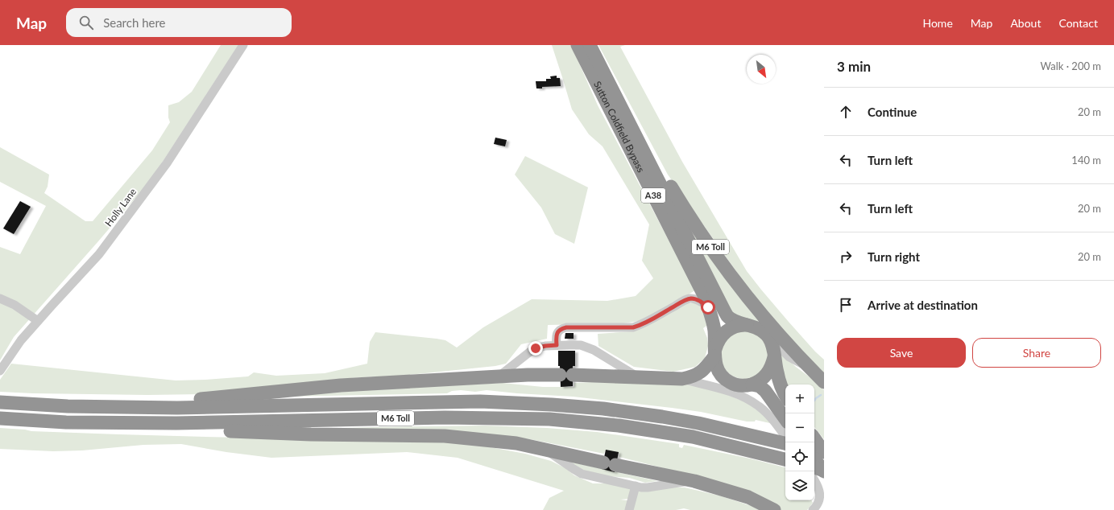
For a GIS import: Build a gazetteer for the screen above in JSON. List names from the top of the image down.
{
  "streets": {
    "highway": ["Sutton Coldfield Bypass", "A38", "M6 Toll"],
    "street": ["Holly Lane"]
  },
  "crossings": [
    ["Sutton Coldfield Bypass", "M6 Toll"]
  ],
  "north": "bottom right",
  "page": {
    "header": "Map",
    "search": "Search here",
    "nav": [
      "Home",
      "Map",
      "About",
      "Contact"
    ],
    "heading": ["3 min", "Walk · 200 m"],
    "list": [
      ["Continue", "20 m"],
      ["Turn left", "140 m"],
      ["Turn left", "20 m"],
      ["Turn right", "20 m"],
      "Arrive at destination"
    ],
    "buttons": ["Save", "Share"],
    "map_buttons": ["+", "−"]
  }
}
